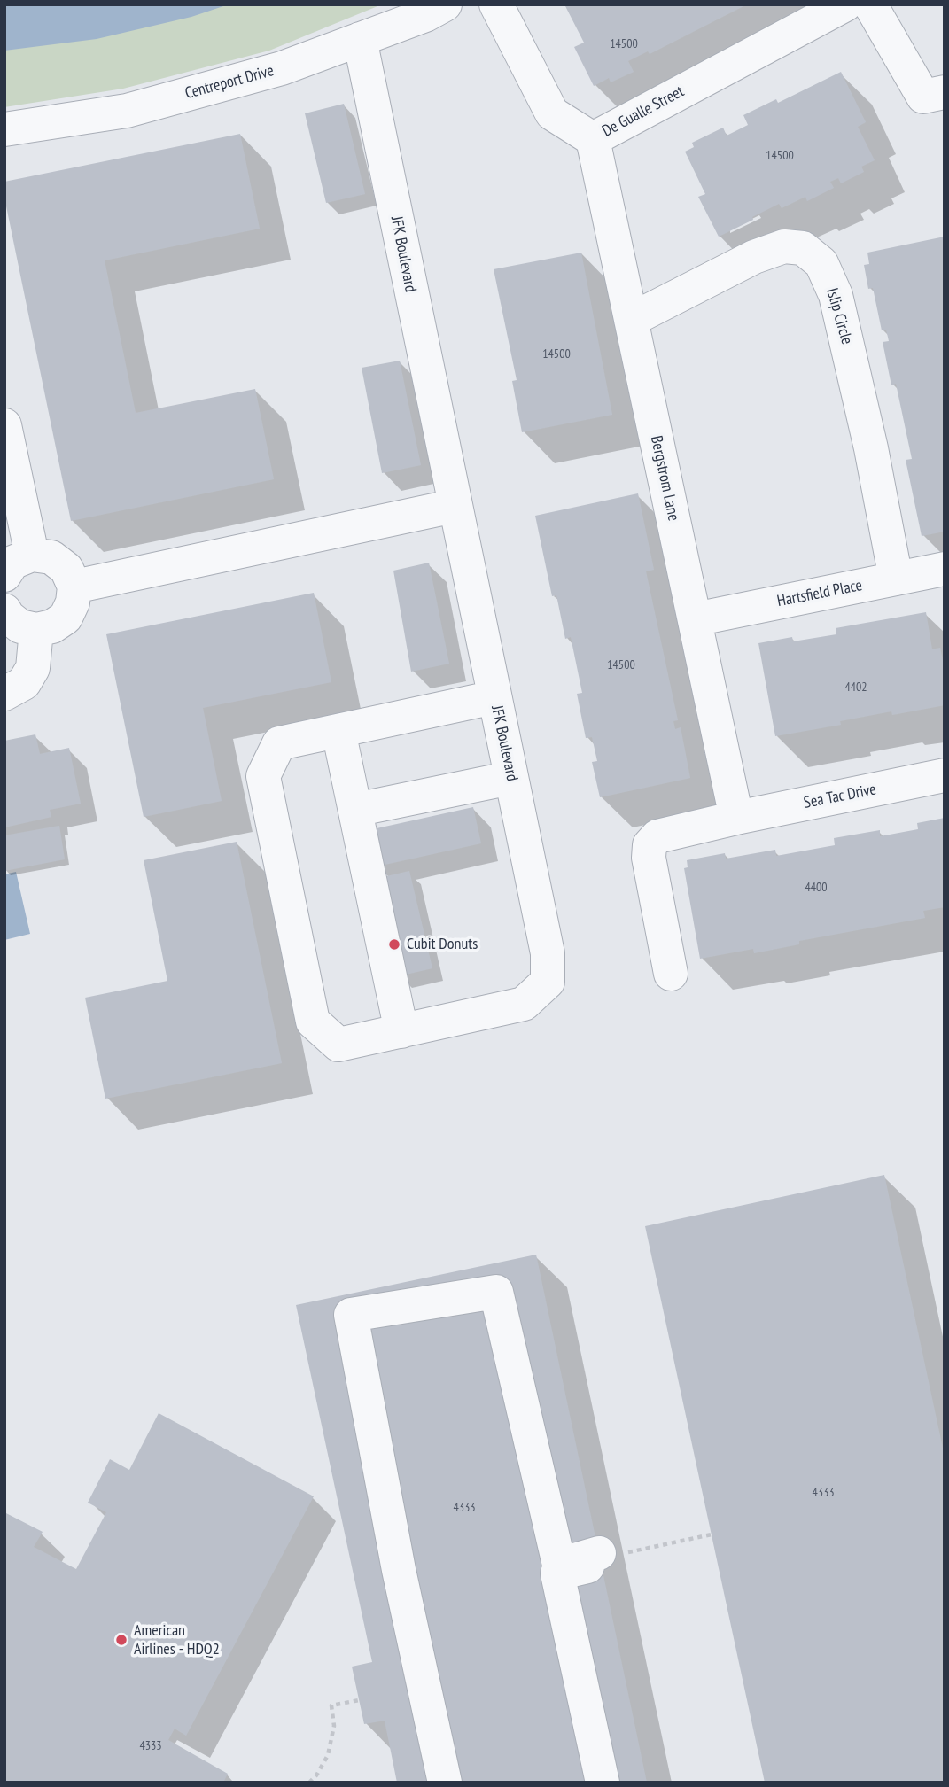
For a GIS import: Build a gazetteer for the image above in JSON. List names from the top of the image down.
{
  "streets": {
    "street": [
      "Centreport Drive",
      "De Gualle Street",
      "JFK Boulevard",
      "Islip Circle",
      "Bergstrom Lane",
      "Hartsfield Place",
      "Sea Tac Drive"
    ]
  },
  "crossings": [
    ["Centreport Drive", "JFK Boulevard"],
    ["De Gualle Street", "Bergstrom Lane"],
    ["Islip Circle", "Bergstrom Lane"],
    ["Islip Circle", "Hartsfield Place"],
    ["Bergstrom Lane", "Hartsfield Place"],
    ["Bergstrom Lane", "Sea Tac Drive"]
  ],
  "places": ["Cubit Donuts", "American Airlines - HDQ2"],
  "house_numbers": [
    "14500",
    "14500",
    "14500",
    "14500",
    "4402",
    "4400",
    "4333",
    "4333",
    "4333"
  ]
}
